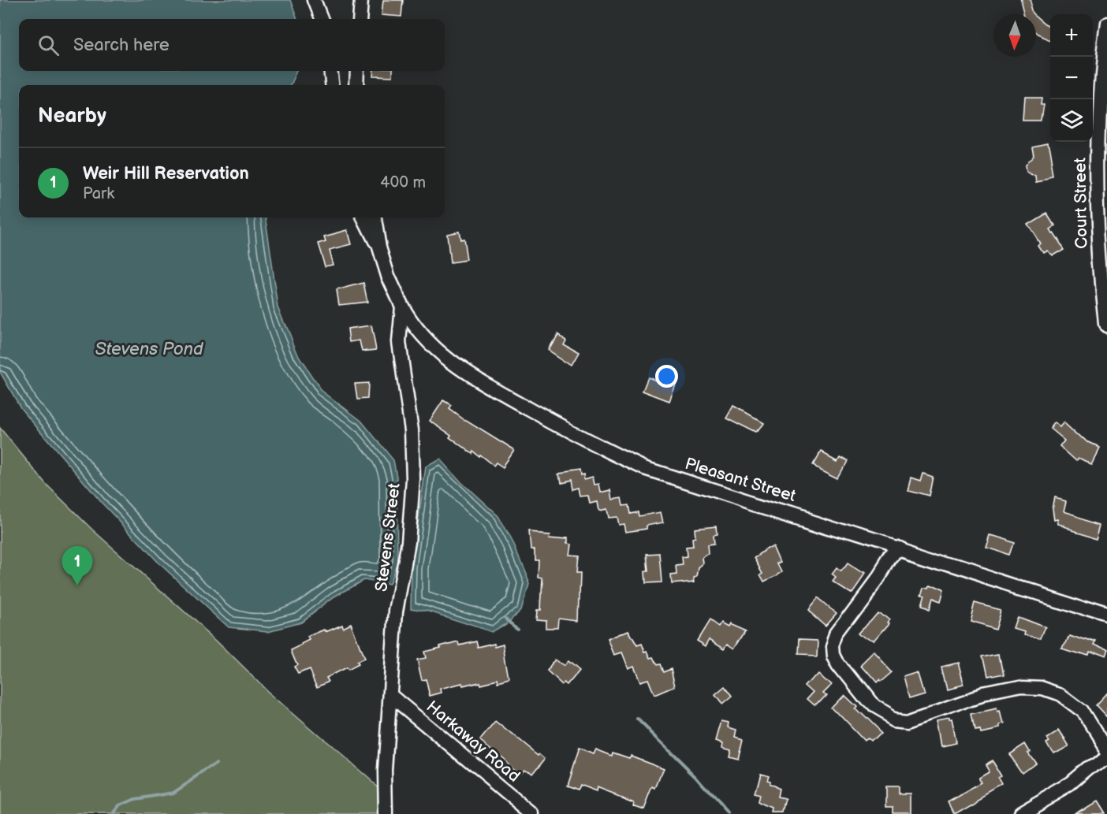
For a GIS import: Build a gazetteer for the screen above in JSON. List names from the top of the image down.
{
  "streets": {
    "street": [
      "Court Street",
      "Pleasant Street",
      "Stevens Street",
      "Harkaway Road"
    ]
  },
  "crossings": [
    ["Pleasant Street", "Stevens Street"],
    ["Stevens Street", "Harkaway Road"]
  ],
  "water": ["Stevens Pond"],
  "north": "bottom",
  "page": {
    "map_buttons": ["+", "−"],
    "search": "Search here",
    "heading": "Nearby",
    "list": [
      {
        "mark": "1",
        "name": "Weir Hill Reservation",
        "note": "Park",
        "value": "400 m"
      }
    ],
    "pins": "1"
  }
}
